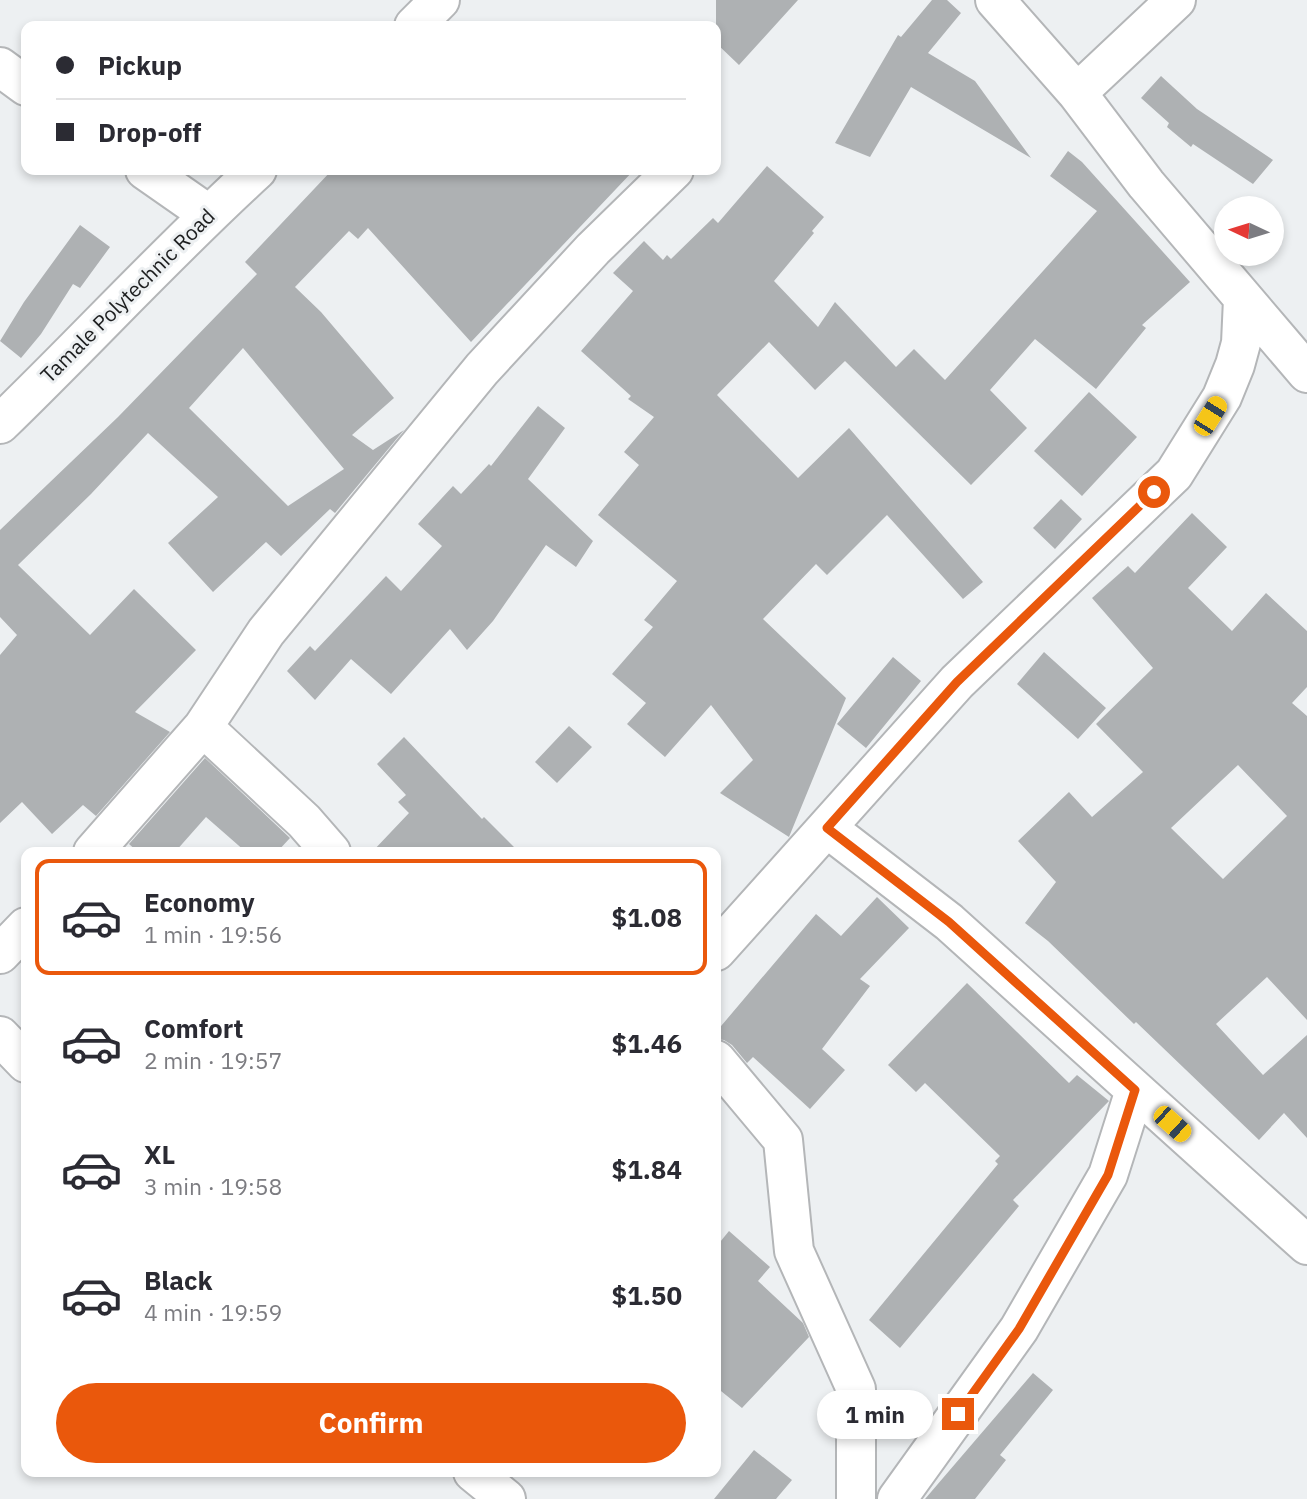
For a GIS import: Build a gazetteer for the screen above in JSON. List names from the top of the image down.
{
  "streets": {
    "street": ["Tamale Polytechnic Road"]
  },
  "north": "left",
  "page": {
    "banner": ["Pickup", "Drop-off"],
    "list": [
      {
        "name": "Economy",
        "note": "1 min · 19:56",
        "value": "$1.08"
      },
      {
        "name": "Comfort",
        "note": "2 min · 19:57",
        "value": "$1.46"
      },
      {
        "name": "XL",
        "note": "3 min · 19:58",
        "value": "$1.84"
      },
      {
        "name": "Black",
        "note": "4 min · 19:59",
        "value": "$1.50"
      }
    ],
    "buttons": "Confirm",
    "bubble": "1 min"
  }
}
